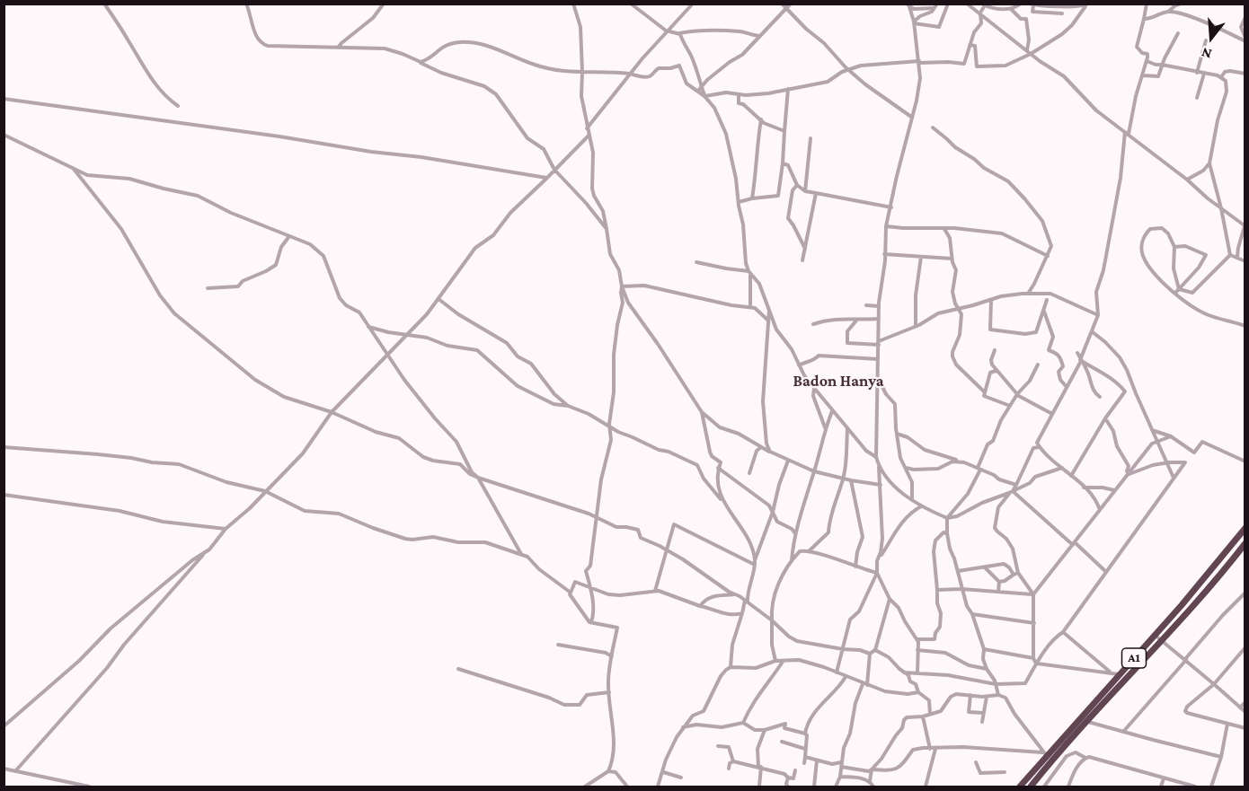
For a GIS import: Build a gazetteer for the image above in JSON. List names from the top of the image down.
{
  "streets": {
    "highway": ["A1"]
  },
  "districts": ["Badon Hanya"],
  "north": "bottom"
}
